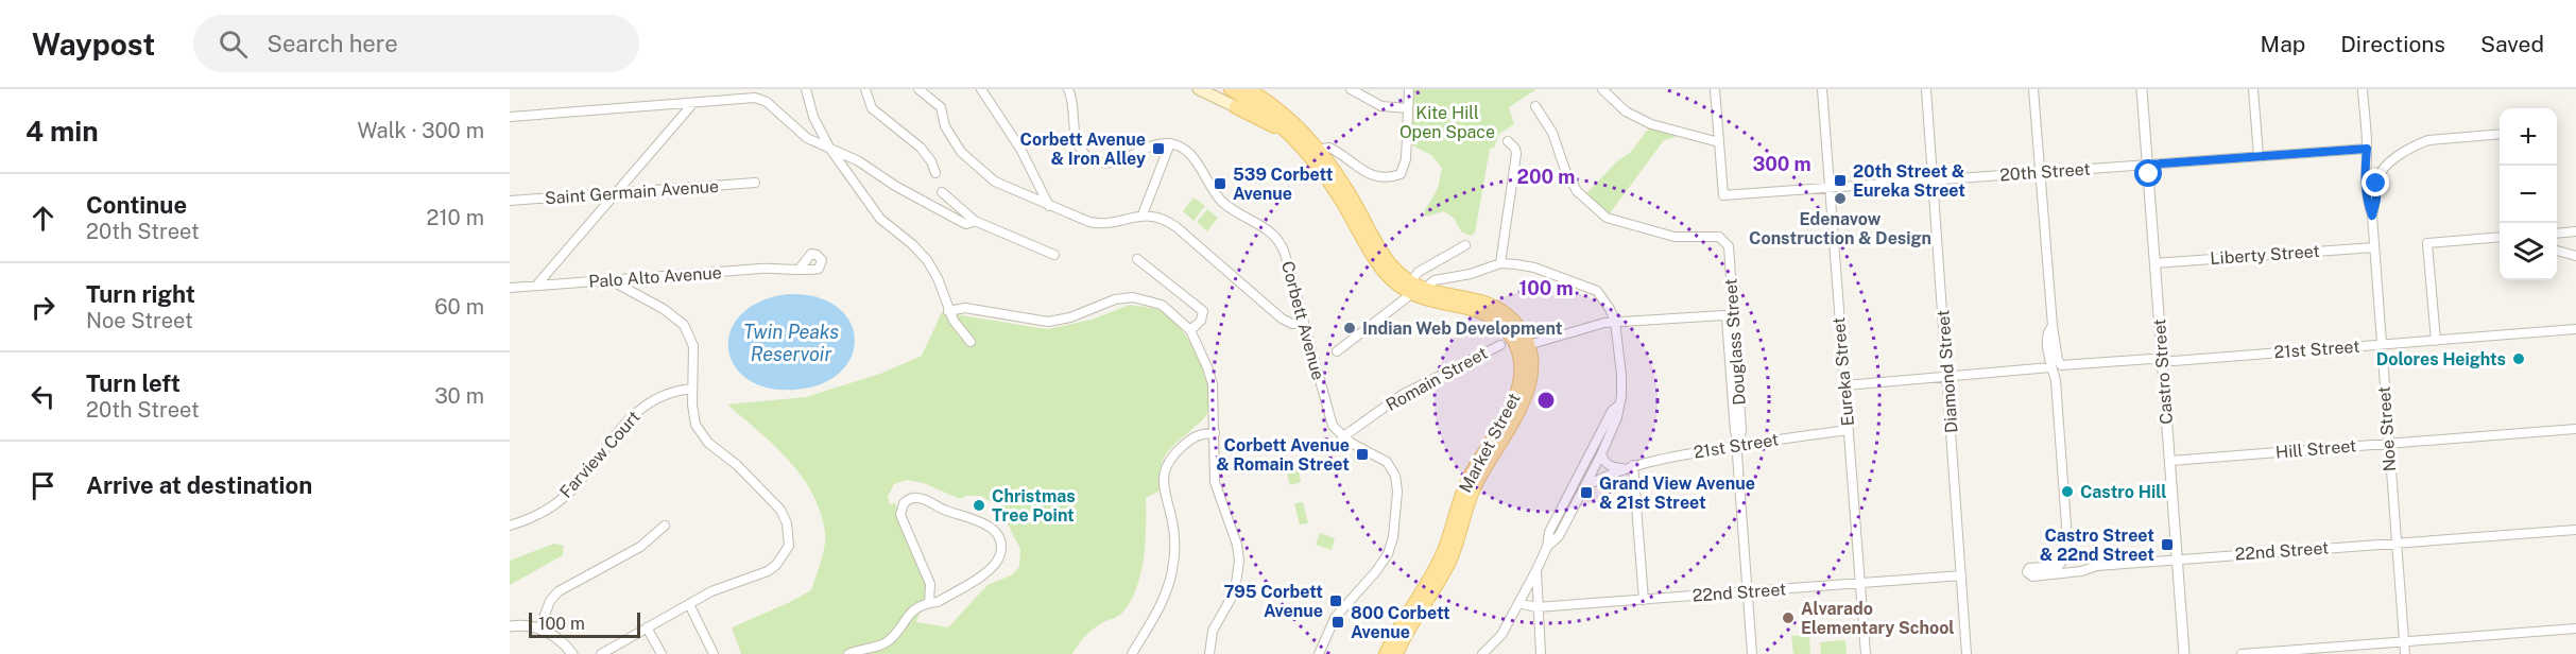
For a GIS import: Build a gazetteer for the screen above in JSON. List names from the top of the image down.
{
  "streets": {
    "main road": ["Market Street"],
    "street": [
      "20th Street",
      "Saint Germain Avenue",
      "Liberty Street",
      "Palo Alto Avenue",
      "Corbett Avenue",
      "Douglass Street",
      "21st Street",
      "Eureka Street",
      "Diamond Street",
      "Castro Street",
      "Romain Street",
      "Noe Street",
      "Hill Street",
      "Farview Court",
      "22nd Street"
    ]
  },
  "crossings": [
    ["20th Street", "Eureka Street"],
    ["20th Street", "Diamond Street"],
    ["20th Street", "Castro Street"],
    ["20th Street", "Noe Street"],
    ["Liberty Street", "Castro Street"],
    ["Liberty Street", "Noe Street"],
    ["Corbett Avenue", "Romain Street"],
    ["Douglass Street", "21st Street"],
    ["Douglass Street", "22nd Street"],
    ["21st Street", "Eureka Street"],
    ["21st Street", "Diamond Street"],
    ["21st Street", "Castro Street"],
    ["21st Street", "Noe Street"],
    ["21st Street", "22nd Street"],
    ["Eureka Street", "22nd Street"],
    ["Diamond Street", "22nd Street"],
    ["Castro Street", "Hill Street"],
    ["Castro Street", "22nd Street"],
    ["Noe Street", "Hill Street"],
    ["Noe Street", "22nd Street"]
  ],
  "water": ["Twin Peaks Reservoir"],
  "parks": ["Kite Hill Open Space"],
  "places": {
    "transit": [
      "Corbett Avenue & Iron Alley",
      "20th Street & Eureka Street",
      "539 Corbett Avenue",
      "Corbett Avenue & Romain Street",
      "Grand View Avenue & 21st Street",
      "Castro Street & 22nd Street",
      "795 Corbett Avenue",
      "800 Corbett Avenue"
    ],
    "other": [
      "Edenavow Construction & Design",
      "Indian Web Development",
      "Dolores Heights",
      "Castro Hill",
      "Christmas Tree Point",
      "Alvarado Elementary School"
    ]
  },
  "scale_bar": "100 m",
  "page": {
    "header": "Waypost",
    "search": "Search here",
    "nav": ["Map", "Directions", "Saved"],
    "heading": ["4 min", "Walk · 300 m"],
    "map_buttons": ["+", "−"],
    "list": [
      ["Continue", "20th Street", "210 m"],
      ["Turn right", "Noe Street", "60 m"],
      ["Turn left", "20th Street", "30 m"],
      "Arrive at destination"
    ],
    "scale": "100 m"
  },
  "rings": ["300 m", "200 m", "100 m"]
}
